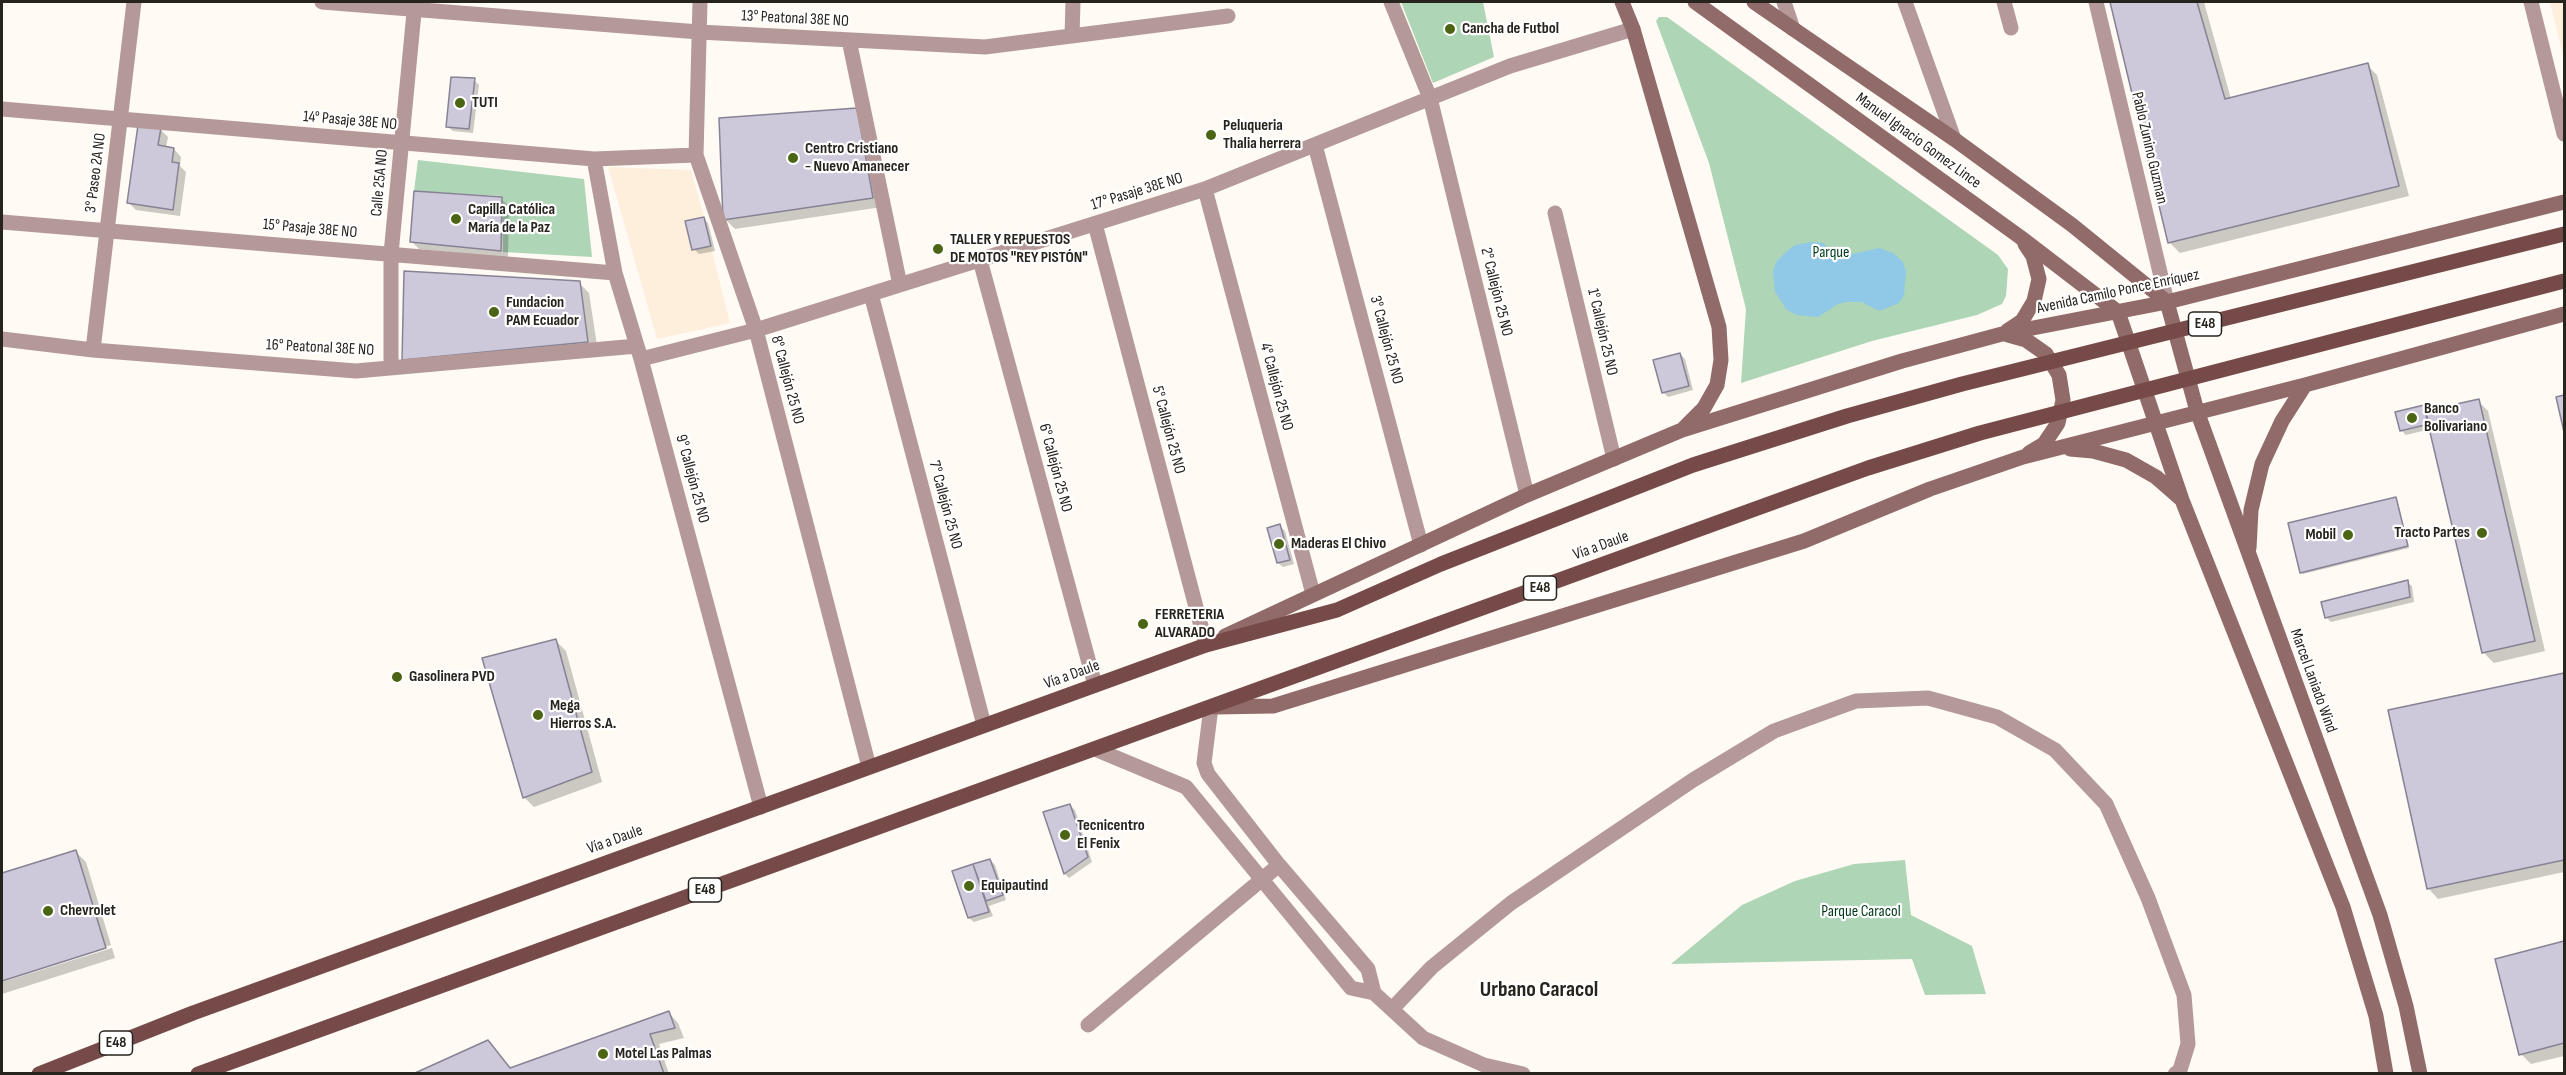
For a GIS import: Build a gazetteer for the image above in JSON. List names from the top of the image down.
{
  "streets": {
    "main road": [
      "Manuel Ignacio Gomez Lince",
      "Avenida Camilo Ponce Enríquez",
      "E48",
      "Vía a Daule",
      "Marcel Laniado Wind"
    ],
    "street": [
      "13° Peatonal 38E NO",
      "14° Pasaje 38E NO",
      "Pablo Zunino Guzman",
      "3° Paseo 2A NO",
      "Calle 25A NO",
      "17° Pasaje 38E NO",
      "15° Pasaje 38E NO",
      "2° Callejón 25 NO",
      "1° Callejón 25 NO",
      "3° Callejón 25 NO",
      "16° Peatonal 38E NO",
      "8° Callejón 25 NO",
      "4° Callejón 25 NO",
      "5° Callejón 25 NO",
      "6° Callejón 25 NO",
      "9° Callejón 25 NO",
      "7° Callejón 25 NO"
    ]
  },
  "crossings": [
    ["13° Peatonal 38E NO", "Calle 25A NO"],
    ["13° Peatonal 38E NO", "8° Callejón 25 NO"],
    ["14° Pasaje 38E NO", "3° Paseo 2A NO"],
    ["14° Pasaje 38E NO", "Calle 25A NO"],
    ["14° Pasaje 38E NO", "8° Callejón 25 NO"],
    ["14° Pasaje 38E NO", "9° Callejón 25 NO"],
    ["Manuel Ignacio Gomez Lince", "Pablo Zunino Guzman"],
    ["Manuel Ignacio Gomez Lince", "Avenida Camilo Ponce Enríquez"],
    ["Manuel Ignacio Gomez Lince", "Marcel Laniado Wind"],
    ["Pablo Zunino Guzman", "Avenida Camilo Ponce Enríquez"],
    ["Pablo Zunino Guzman", "Marcel Laniado Wind"],
    ["3° Paseo 2A NO", "15° Pasaje 38E NO"],
    ["3° Paseo 2A NO", "16° Peatonal 38E NO"],
    ["Calle 25A NO", "15° Pasaje 38E NO"],
    ["Calle 25A NO", "16° Peatonal 38E NO"],
    ["17° Pasaje 38E NO", "2° Callejón 25 NO"],
    ["17° Pasaje 38E NO", "3° Callejón 25 NO"],
    ["17° Pasaje 38E NO", "16° Peatonal 38E NO"],
    ["17° Pasaje 38E NO", "8° Callejón 25 NO"],
    ["17° Pasaje 38E NO", "4° Callejón 25 NO"],
    ["17° Pasaje 38E NO", "5° Callejón 25 NO"],
    ["17° Pasaje 38E NO", "6° Callejón 25 NO"],
    ["17° Pasaje 38E NO", "9° Callejón 25 NO"],
    ["17° Pasaje 38E NO", "7° Callejón 25 NO"],
    ["15° Pasaje 38E NO", "9° Callejón 25 NO"],
    ["2° Callejón 25 NO", "Vía a Daule"],
    ["Avenida Camilo Ponce Enríquez", "Vía a Daule"],
    ["Avenida Camilo Ponce Enríquez", "Marcel Laniado Wind"],
    ["E48", "Vía a Daule"],
    ["E48", "Marcel Laniado Wind"],
    ["1° Callejón 25 NO", "Vía a Daule"],
    ["3° Callejón 25 NO", "Vía a Daule"],
    ["16° Peatonal 38E NO", "9° Callejón 25 NO"],
    ["8° Callejón 25 NO", "Vía a Daule"],
    ["4° Callejón 25 NO", "Vía a Daule"],
    ["5° Callejón 25 NO", "Vía a Daule"],
    ["6° Callejón 25 NO", "Vía a Daule"],
    ["9° Callejón 25 NO", "Vía a Daule"],
    ["7° Callejón 25 NO", "Vía a Daule"]
  ],
  "districts": ["Urbano Caracol"],
  "parks": ["Parque", "Parque Caracol"],
  "places": [
    "Cancha de Futbol",
    "TUTI",
    "Peluqueria Thalia herrera",
    "Centro Cristiano - Nuevo Amanecer",
    "Capilla Católica María de la Paz",
    "TALLER Y REPUESTOS DE MOTOS \"REY PISTÓN\"",
    "Fundacion PAM Ecuador",
    "Banco Bolivariano",
    "Tracto Partes",
    "Mobil",
    "Maderas El Chivo",
    "FERRETERIA ALVARADO",
    "Gasolinera PVD",
    "Mega Hierros S.A.",
    "Tecnicentro El Fenix",
    "Equipautind",
    "Chevrolet",
    "Motel Las Palmas"
  ]
}
